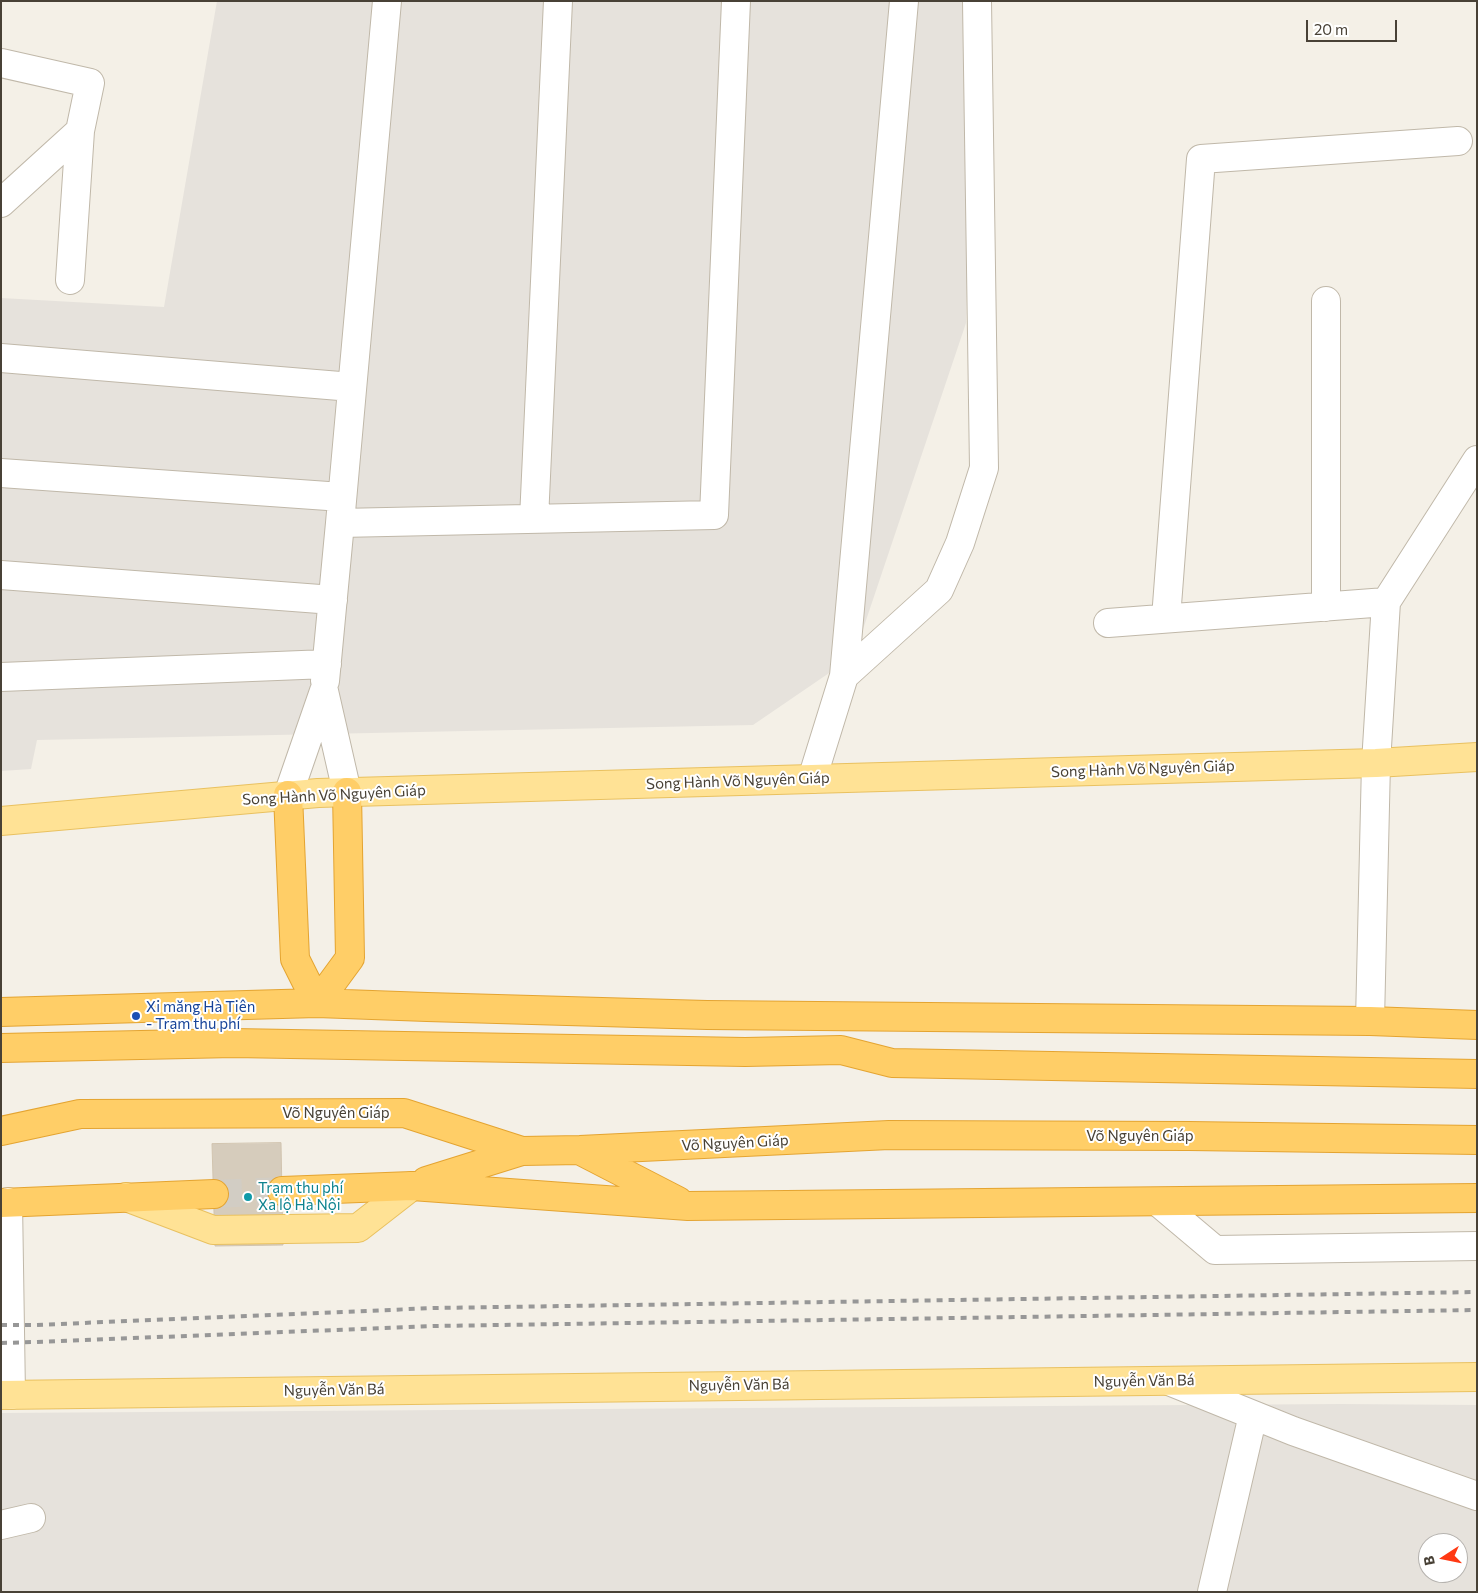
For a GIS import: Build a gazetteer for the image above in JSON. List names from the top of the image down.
{
  "streets": {
    "highway": ["Võ Nguyên Giáp"],
    "main road": ["Song Hành Võ Nguyên Giáp", "Nguyễn Văn Bá"]
  },
  "places": ["Xi măng Hà Tiên - Trạm thu phí", "Trạm thu phí Xa lộ Hà Nội"],
  "scale_bar": "20 m",
  "north": "left"
}
